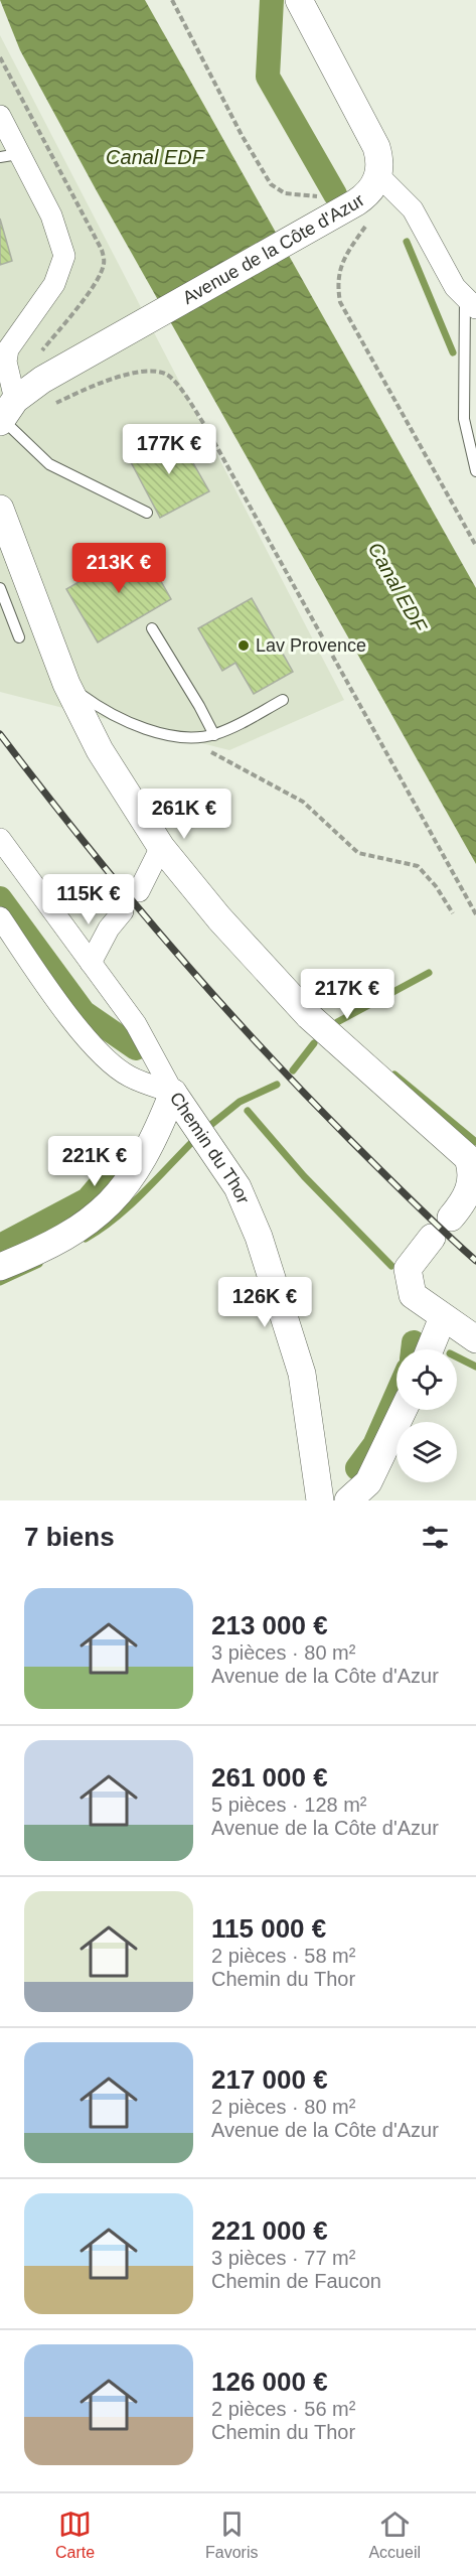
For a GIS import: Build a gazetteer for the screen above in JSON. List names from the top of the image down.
{
  "streets": {
    "street": ["Avenue de la Côte d'Azur", "Chemin du Thor"]
  },
  "water": ["Canal EDF"],
  "places": ["Lav Provence"],
  "page": {
    "price": [
      "177K €",
      "213K €",
      "261K €",
      "115K €",
      "217K €",
      "221K €",
      "126K €"
    ],
    "heading": "7 biens",
    "list": [
      {
        "name": "213 000 €",
        "note": "3 pièces · 80 m² · Avenue de la Côte d'Azur"
      },
      {
        "name": "261 000 €",
        "note": "5 pièces · 128 m² · Avenue de la Côte d'Azur"
      },
      {
        "name": "115 000 €",
        "note": "2 pièces · 58 m² · Chemin du Thor"
      },
      {
        "name": "217 000 €",
        "note": "2 pièces · 80 m² · Avenue de la Côte d'Azur"
      },
      {
        "name": "221 000 €",
        "note": "3 pièces · 77 m² · Chemin de Faucon"
      },
      {
        "name": "126 000 €",
        "note": "2 pièces · 56 m² · Chemin du Thor"
      }
    ],
    "tabs": ["Carte", "Favoris", "Accueil"]
  }
}
